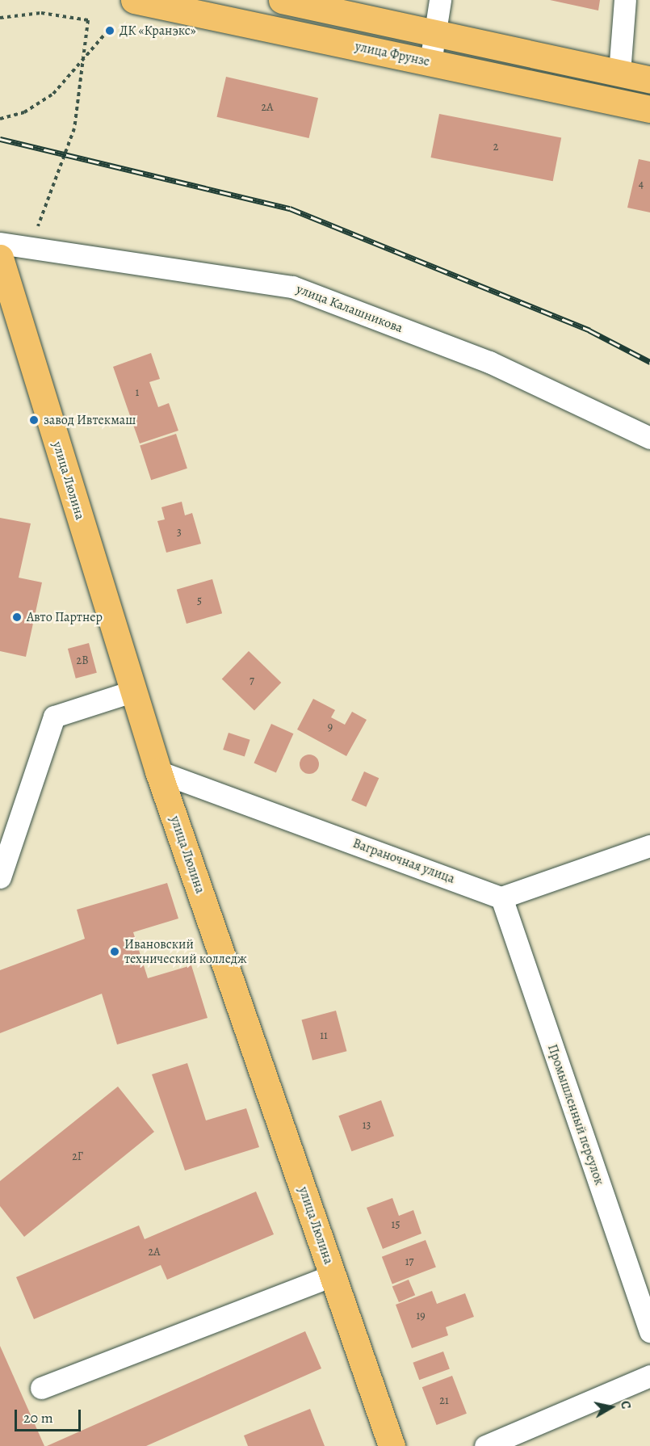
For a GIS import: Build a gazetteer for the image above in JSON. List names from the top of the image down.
{
  "streets": {
    "main road": ["улица Фрунзе", "улица Люлина"],
    "street": ["улица Калашникова", "Ваграночная улица", "Промышленный переулок"]
  },
  "crossings": [
    ["улица Люлина", "Ваграночная улица"],
    ["Ваграночная улица", "Промышленный переулок"]
  ],
  "places": [
    "ДК «Кранэкс»",
    "завод Ивтекмаш",
    "Авто Партнер",
    "Ивановский технический колледж"
  ],
  "house_numbers": [
    "2А",
    "2",
    "4",
    "1",
    "3",
    "5",
    "2В",
    "7",
    "9",
    "11",
    "13",
    "2Г",
    "15",
    "2А",
    "17",
    "19",
    "21"
  ],
  "scale_bar": "20 m",
  "north": "right"
}
